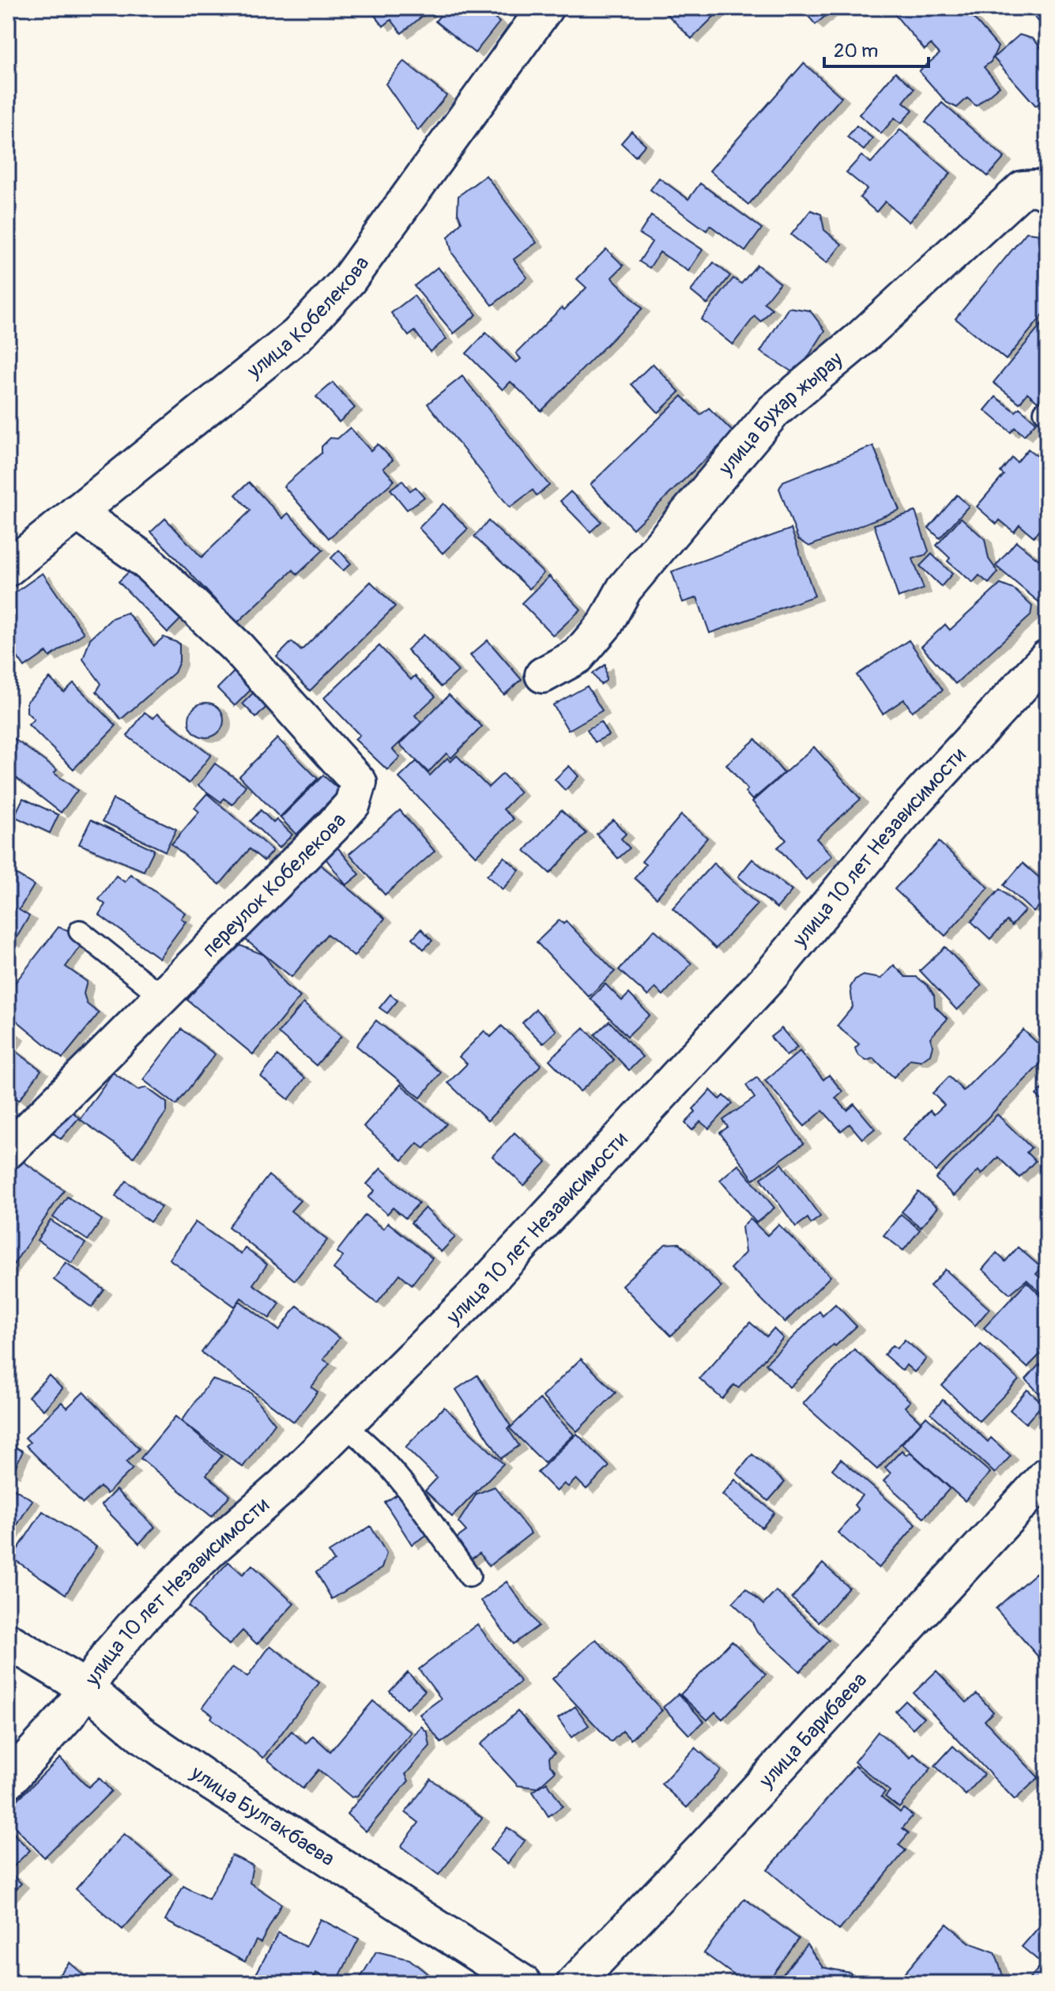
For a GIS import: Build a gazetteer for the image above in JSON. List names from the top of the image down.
{
  "streets": {
    "street": [
      "улица Кобелекова",
      "улица Бухар жырау",
      "улица 10 лет Независимости",
      "переулок Кобелекова",
      "улица Барибаева",
      "улица Булгакбаева"
    ]
  },
  "crossings": [
    ["улица Кобелекова", "переулок Кобелекова"],
    ["улица 10 лет Независимости", "улица Булгакбаева"]
  ],
  "scale_bar": "20 m"
}
